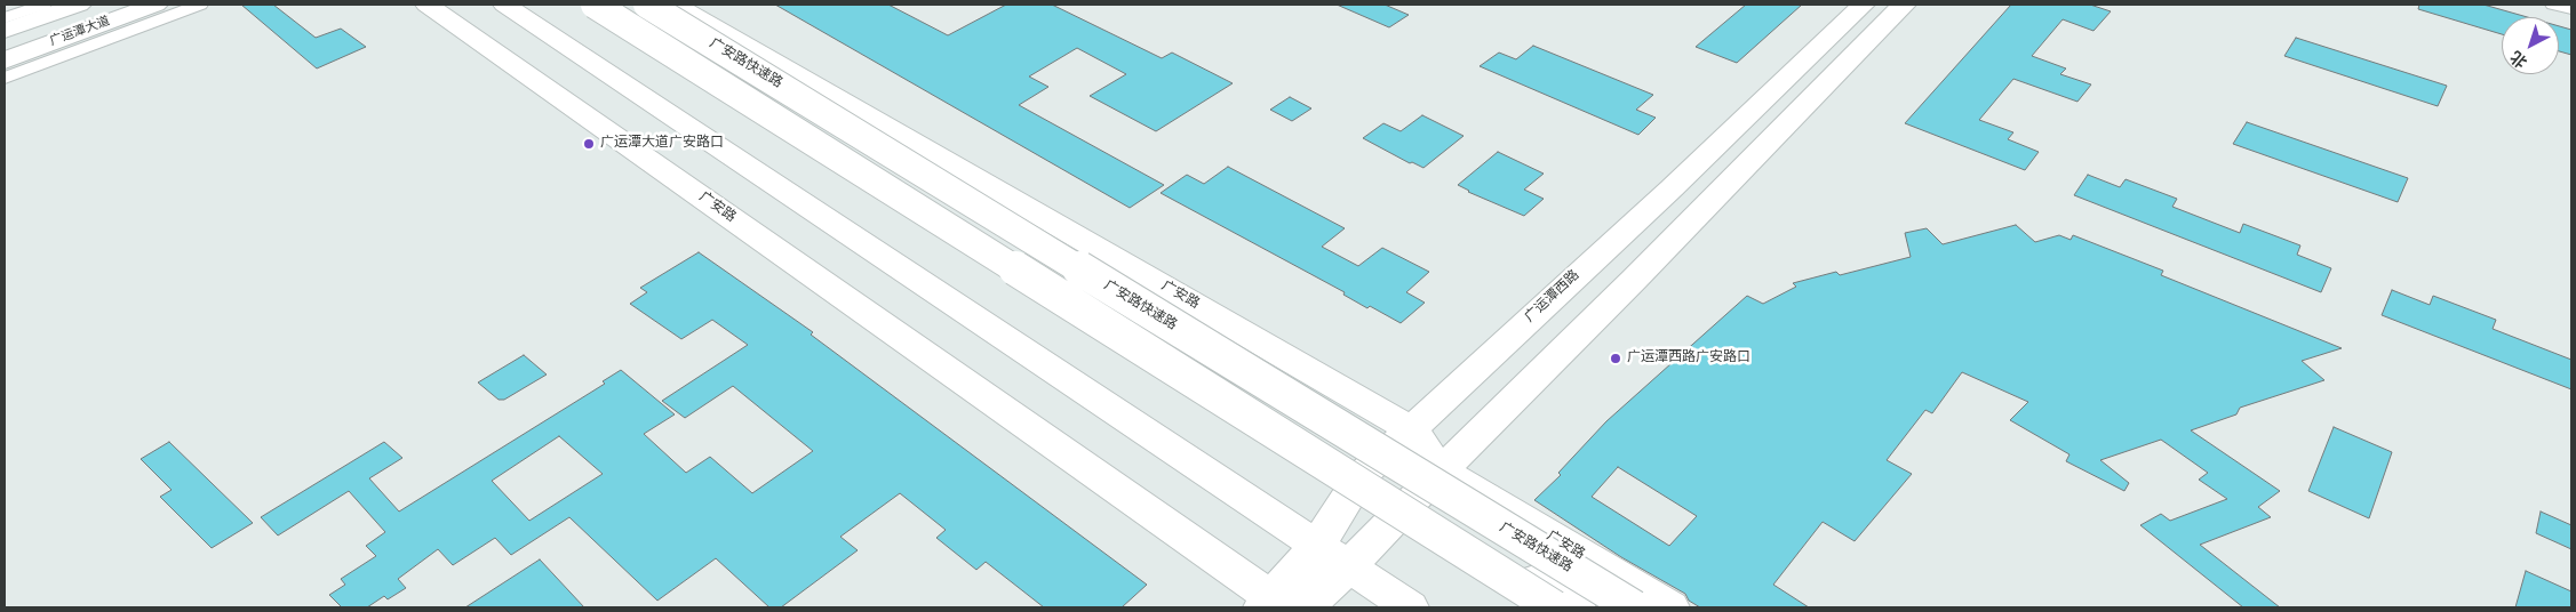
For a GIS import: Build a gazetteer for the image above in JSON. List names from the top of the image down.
{
  "streets": {
    "main road": [
      "广运潭大道",
      "广安路快速路",
      "广安路",
      "广运潭西路"
    ]
  },
  "crossings": [
    ["广安路", "广运潭西路"]
  ],
  "places": ["广运潭大道广安路口", "广运潭西路广安路口"],
  "north": "bottom left"
}
